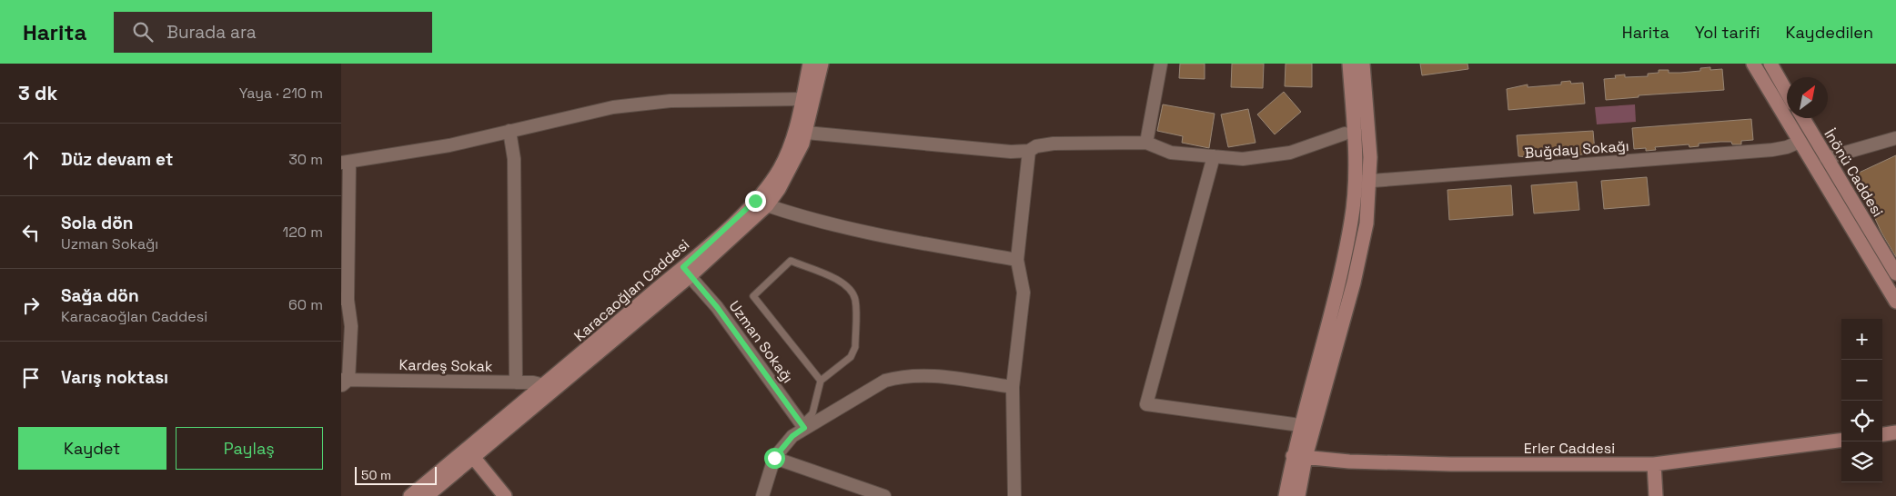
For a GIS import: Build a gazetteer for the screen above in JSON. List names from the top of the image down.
{
  "streets": {
    "street": [
      "Buğday Sokağı",
      "İnönü Caddesi",
      "Karacaoğlan Caddesi",
      "Uzman Sokağı",
      "Kardeş Sokak",
      "Erler Caddesi"
    ]
  },
  "crossings": [
    ["Karacaoğlan Caddesi", "Uzman Sokağı"],
    ["Karacaoğlan Caddesi", "Kardeş Sokak"]
  ],
  "scale_bar": "50 m",
  "north": "top right",
  "page": {
    "header": "Harita",
    "search": "Burada ara",
    "nav": ["Harita", "Yol tarifi", "Kaydedilen"],
    "heading": ["3 dk", "Yaya · 210 m"],
    "list": [
      ["Düz devam et", "30 m"],
      ["Sola dön", "Uzman Sokağı", "120 m"],
      ["Sağa dön", "Karacaoğlan Caddesi", "60 m"],
      "Varış noktası"
    ],
    "map_buttons": ["+", "−"],
    "buttons": ["Kaydet", "Paylaş"],
    "scale": "50 m"
  }
}
